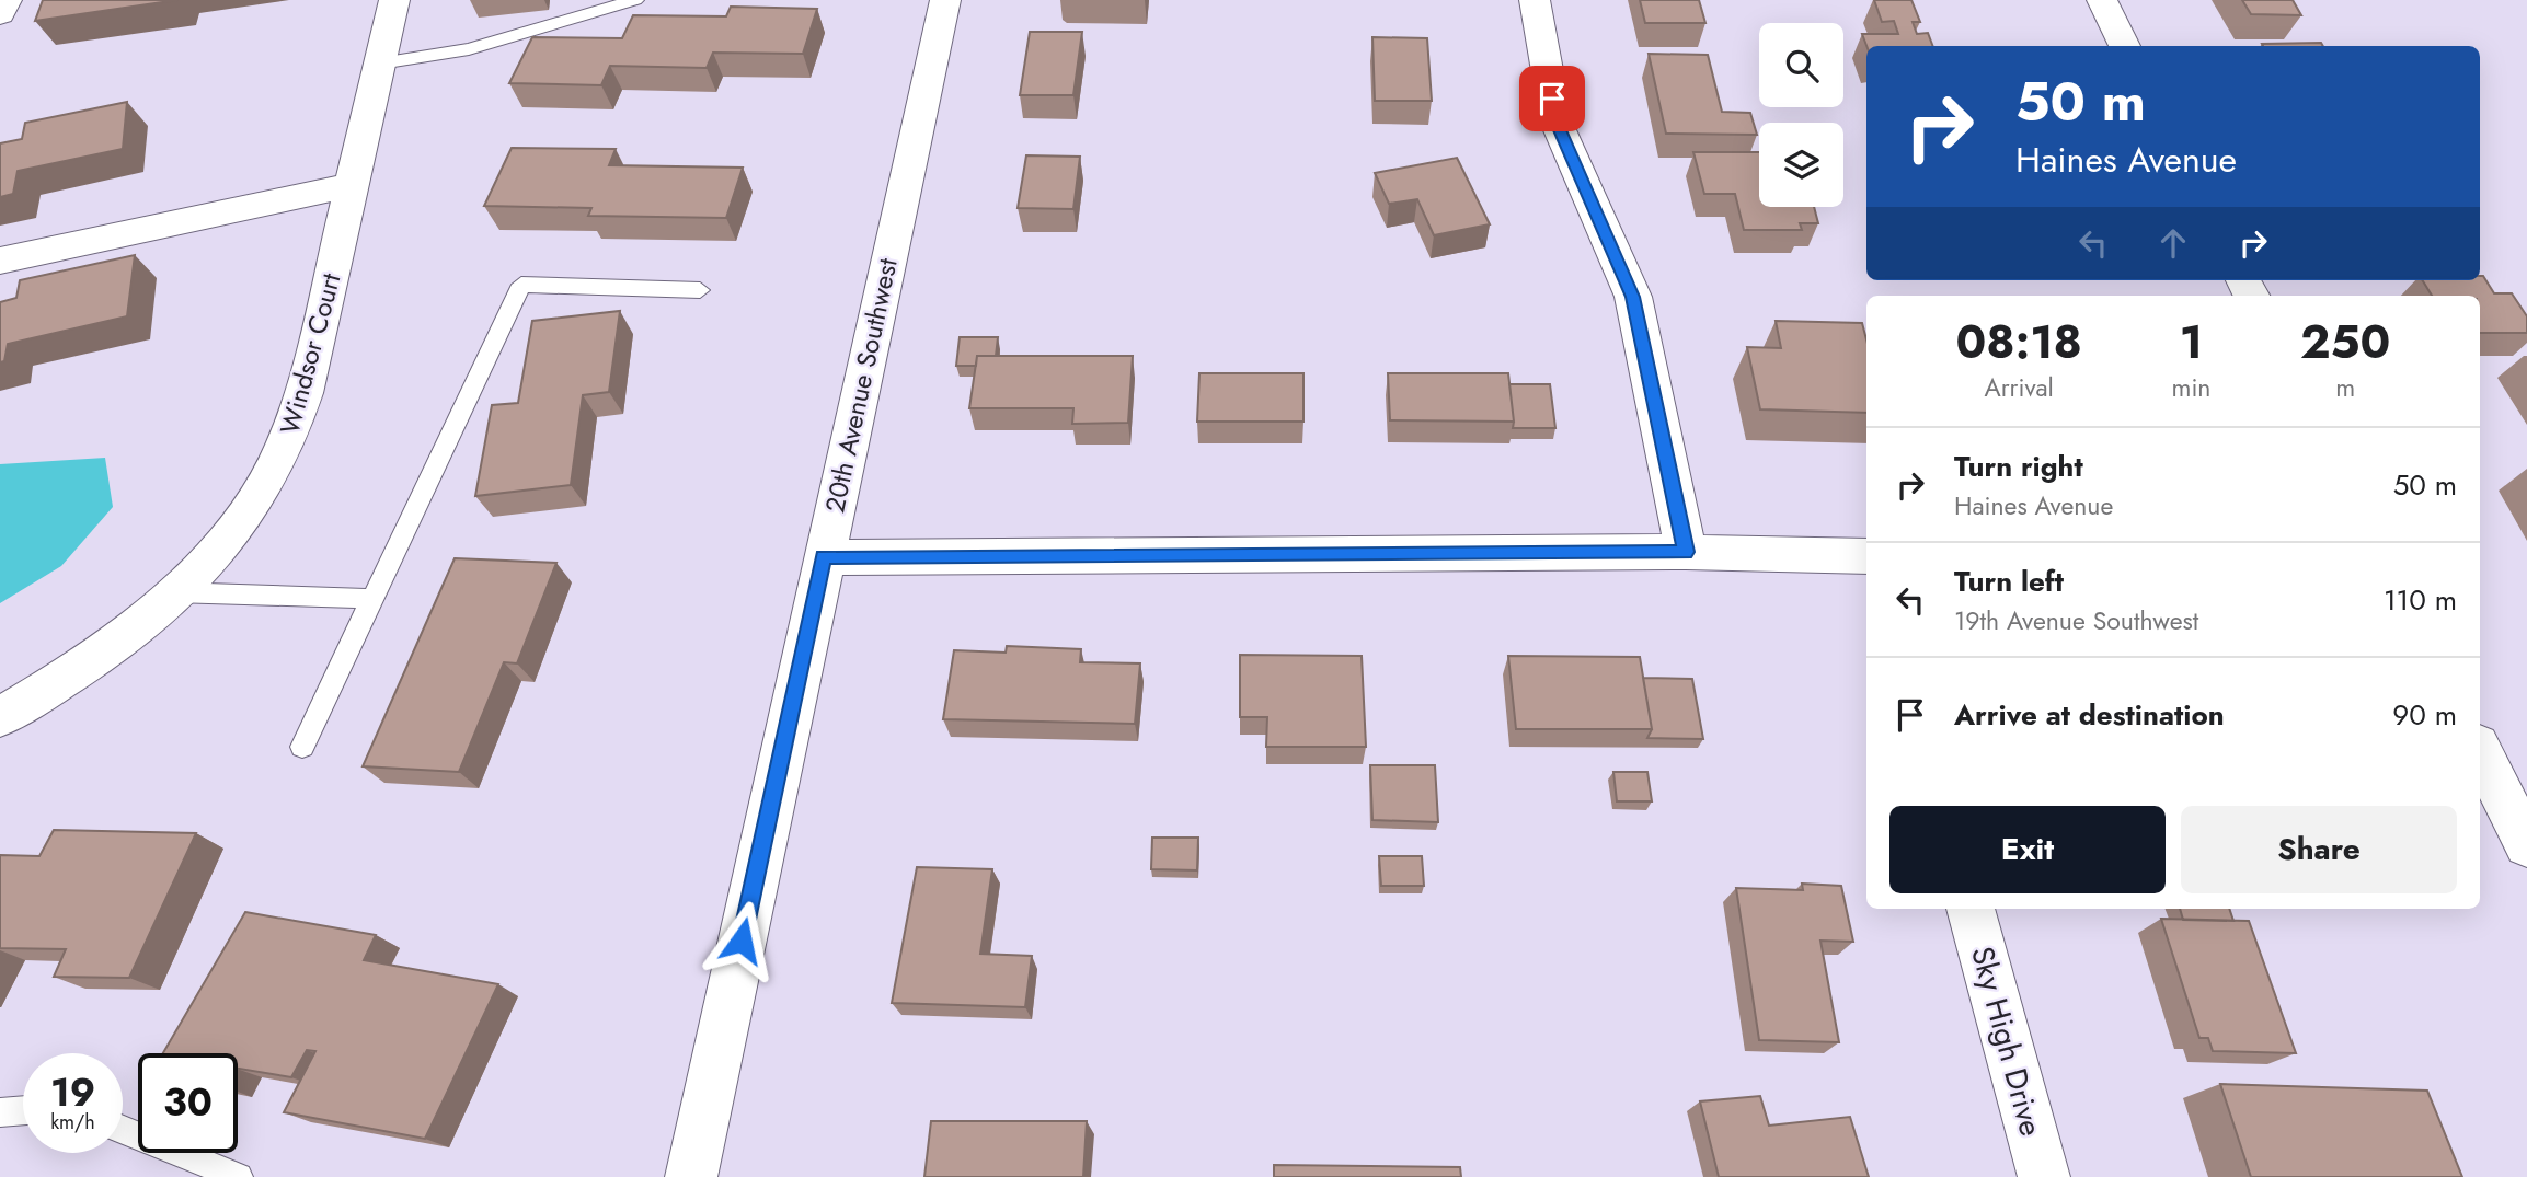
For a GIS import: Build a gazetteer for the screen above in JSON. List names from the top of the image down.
{
  "streets": {
    "street": ["Windsor Court", "20th Avenue Southwest", "Sky High Drive"]
  },
  "page": {
    "turn": ["50 m", "Haines Avenue"],
    "eta": [
      "08:18",
      "Arrival",
      "1",
      "min",
      "250",
      "m"
    ],
    "list": [
      {
        "name": "Turn right",
        "note": "Haines Avenue",
        "value": "50 m"
      },
      {
        "name": "Turn left",
        "note": "19th Avenue Southwest",
        "value": "110 m"
      },
      {
        "name": "Arrive at destination",
        "value": "90 m"
      }
    ],
    "buttons": ["Exit", "Share"],
    "speed": "19 km/h",
    "limit": "30"
  }
}
